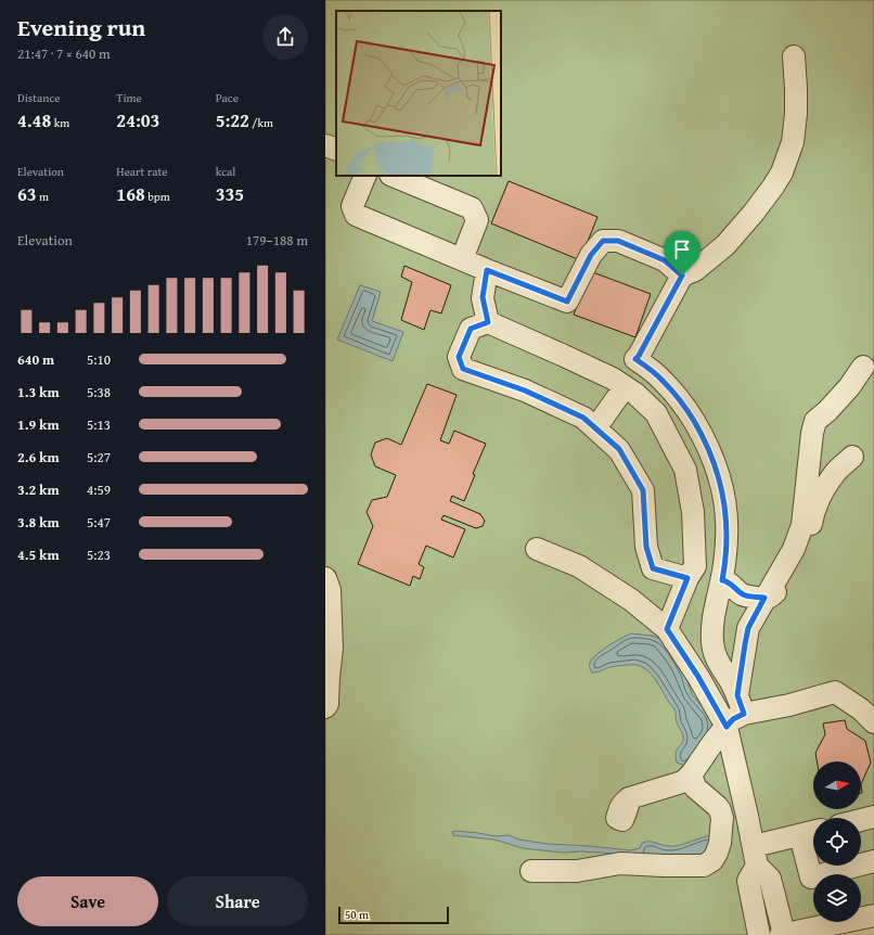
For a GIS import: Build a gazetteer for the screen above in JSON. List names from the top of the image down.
{
  "scale_bar": "50 m",
  "north": "right",
  "page": {
    "heading": ["Evening run", "21:47 · 7 × 640 m"],
    "stats": [
      ["Distance", "4.48 km"],
      ["Time", "24:03"],
      ["Pace", "5:22 /km"],
      ["Elevation", "63 m"],
      ["Heart rate", "168 bpm"],
      ["kcal", "335"]
    ],
    "chart": ["Elevation", "179–188 m"],
    "list": [
      {
        "name": "640 m",
        "note": "5:10"
      },
      {
        "name": "1.3 km",
        "note": "5:38"
      },
      {
        "name": "1.9 km",
        "note": "5:13"
      },
      {
        "name": "2.6 km",
        "note": "5:27"
      },
      {
        "name": "3.2 km",
        "note": "4:59"
      },
      {
        "name": "3.8 km",
        "note": "5:47"
      },
      {
        "name": "4.5 km",
        "note": "5:23"
      }
    ],
    "buttons": ["Save", "Share"],
    "scale": "50 m"
  }
}
